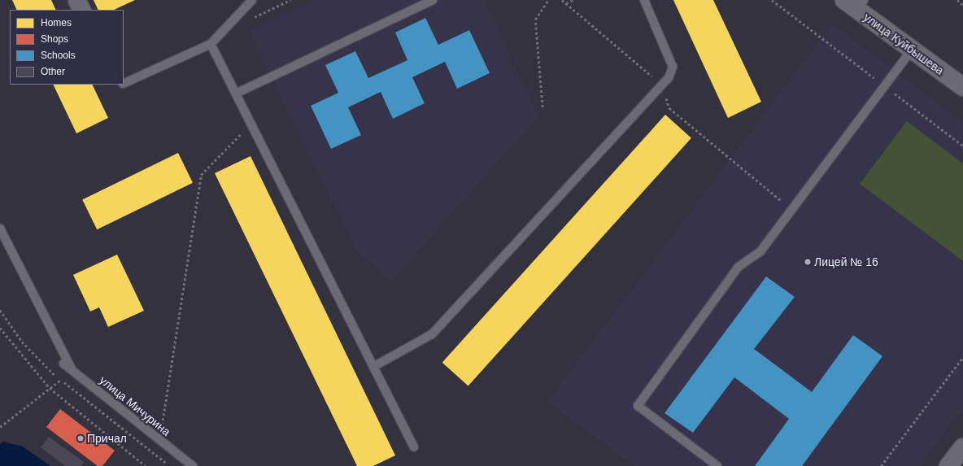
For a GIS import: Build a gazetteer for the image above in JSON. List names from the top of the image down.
{
  "streets": {
    "street": ["улица Куйбышева"],
    "lane": ["улица Мичурина"]
  },
  "places": ["Лицей № 16", "Причал"],
  "legend": [
    "Homes",
    "Shops",
    "Schools",
    "Other"
  ]
}
